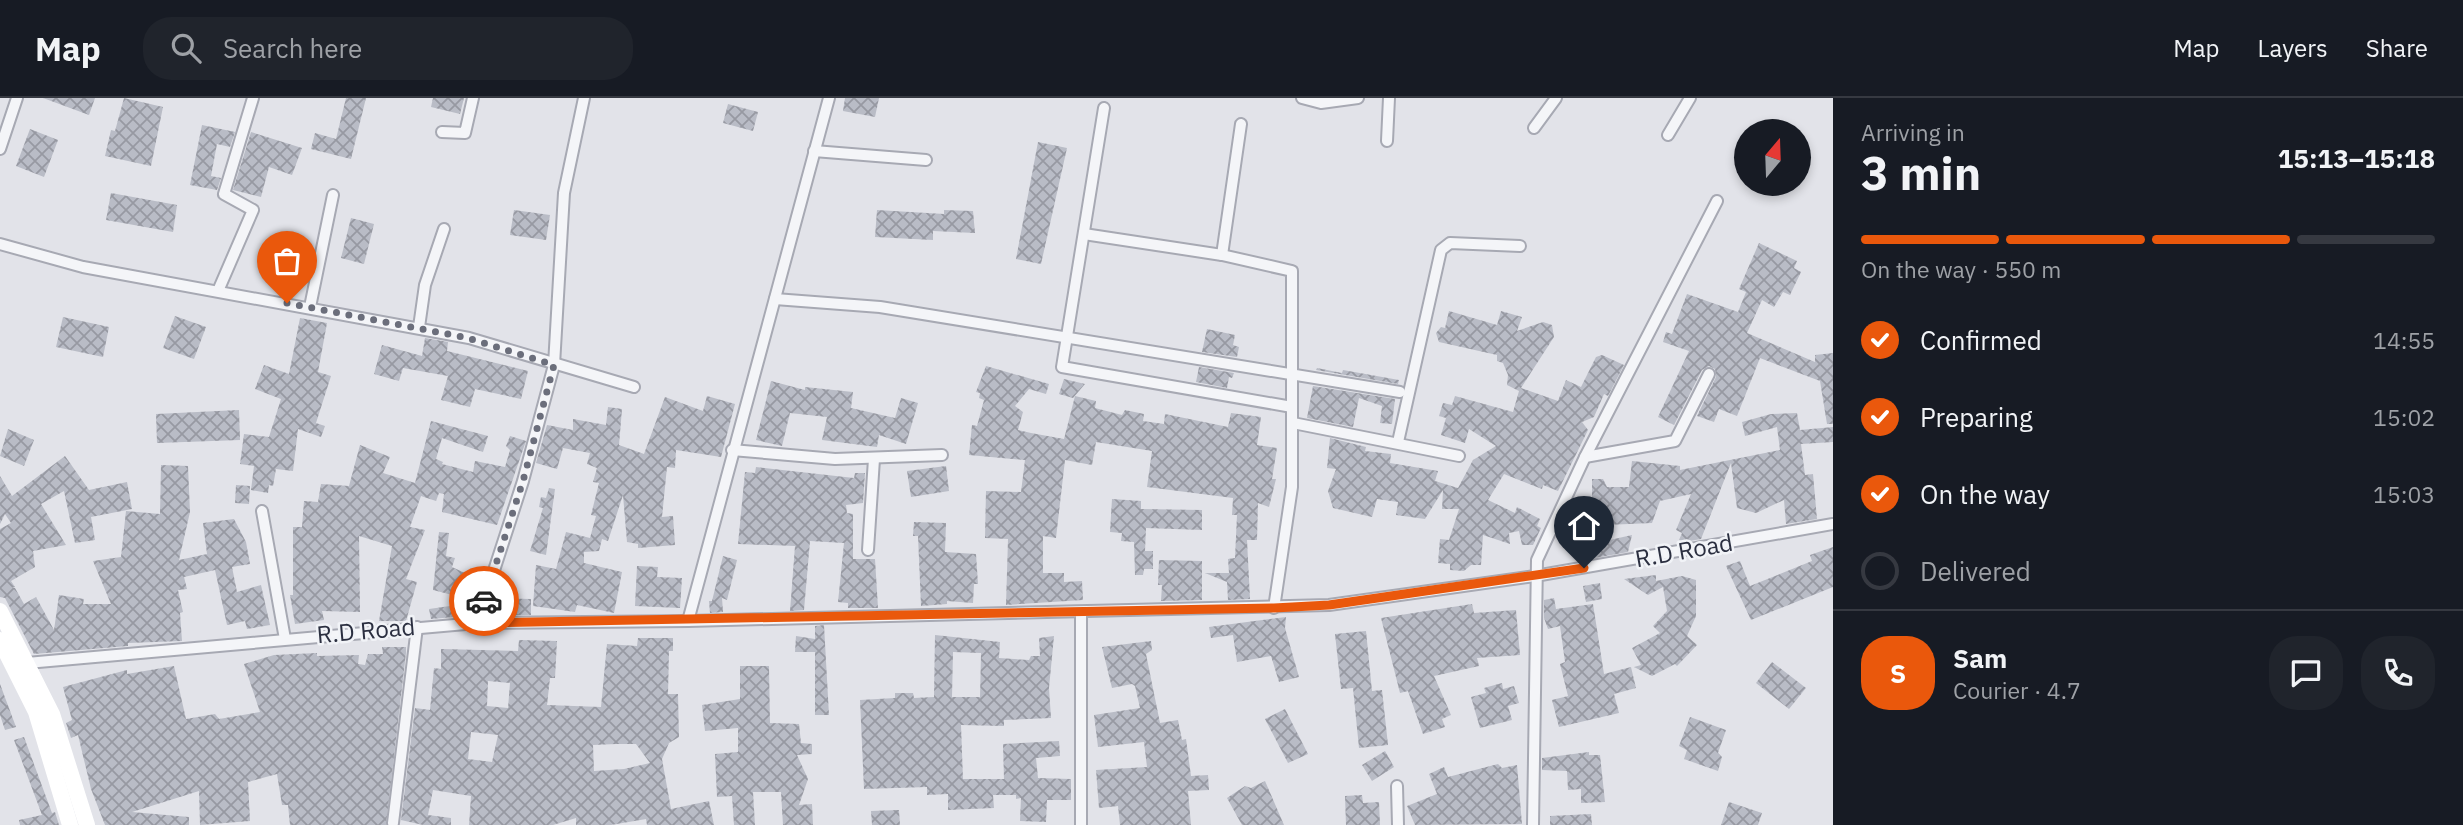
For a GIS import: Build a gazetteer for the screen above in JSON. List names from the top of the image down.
{
  "streets": {
    "street": ["R.D Road"]
  },
  "north": "top",
  "page": {
    "header": "Map",
    "search": "Search here",
    "nav": ["Map", "Layers", "Share"],
    "heading": ["3 min", "Arriving in", "15:13–15:18"],
    "panel": ["Sam", "Courier · 4.7"],
    "bar": "On the way · 550 m",
    "list": [
      ["Confirmed", "14:55"],
      ["Preparing", "15:02"],
      ["On the way", "15:03"],
      "Delivered"
    ],
    "round": "S"
  }
}
